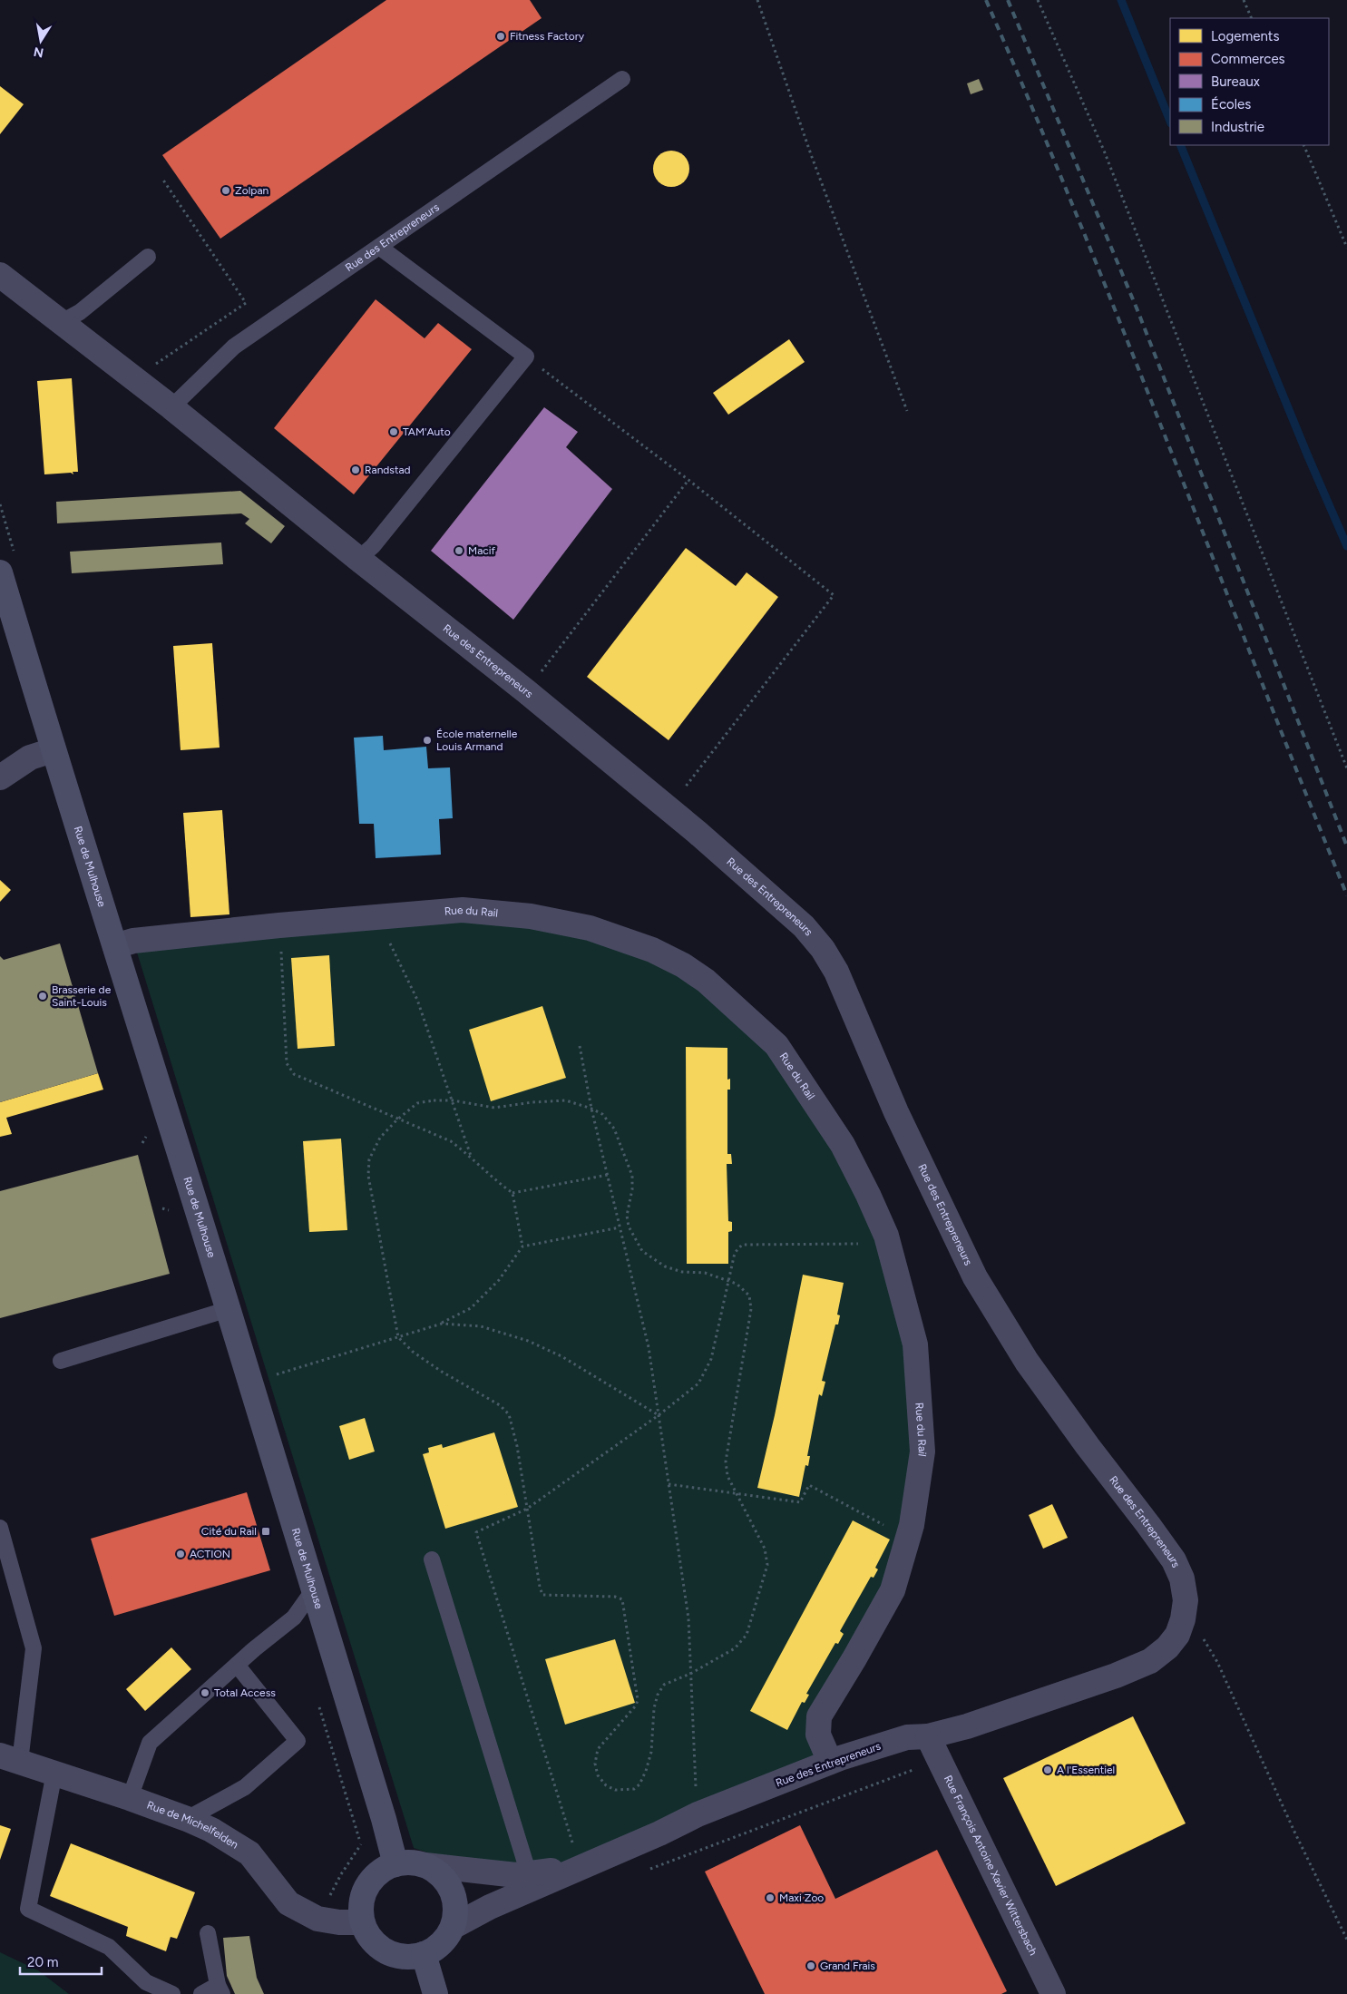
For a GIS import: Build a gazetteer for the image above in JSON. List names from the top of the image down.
{
  "streets": {
    "main road": ["Rue de Mulhouse"],
    "street": [
      "Rue des Entrepreneurs",
      "Rue du Rail",
      "Rue de Michelfelden",
      "Rue François Antoine Xavier Wittersbach"
    ]
  },
  "crossings": [
    ["Rue des Entrepreneurs", "Rue de Mulhouse"],
    ["Rue des Entrepreneurs", "Rue du Rail"],
    ["Rue des Entrepreneurs", "Rue de Michelfelden"],
    ["Rue des Entrepreneurs", "Rue François Antoine Xavier Wittersbach"],
    ["Rue de Mulhouse", "Rue du Rail"],
    ["Rue de Mulhouse", "Rue de Michelfelden"]
  ],
  "places": {
    "other": [
      "Fitness Factory",
      "Zolpan",
      "TAM'Auto",
      "Randstad",
      "Macif",
      "École maternelle Louis Armand",
      "Brasserie de Saint-Louis",
      "ACTION",
      "Total Access",
      "A l'Essentiel",
      "Maxi Zoo",
      "Grand Frais"
    ],
    "transit": ["Cité du Rail"]
  },
  "legend": [
    "Logements",
    "Commerces",
    "Bureaux",
    "Écoles",
    "Industrie"
  ],
  "scale_bar": "20 m",
  "north": "bottom"
}
